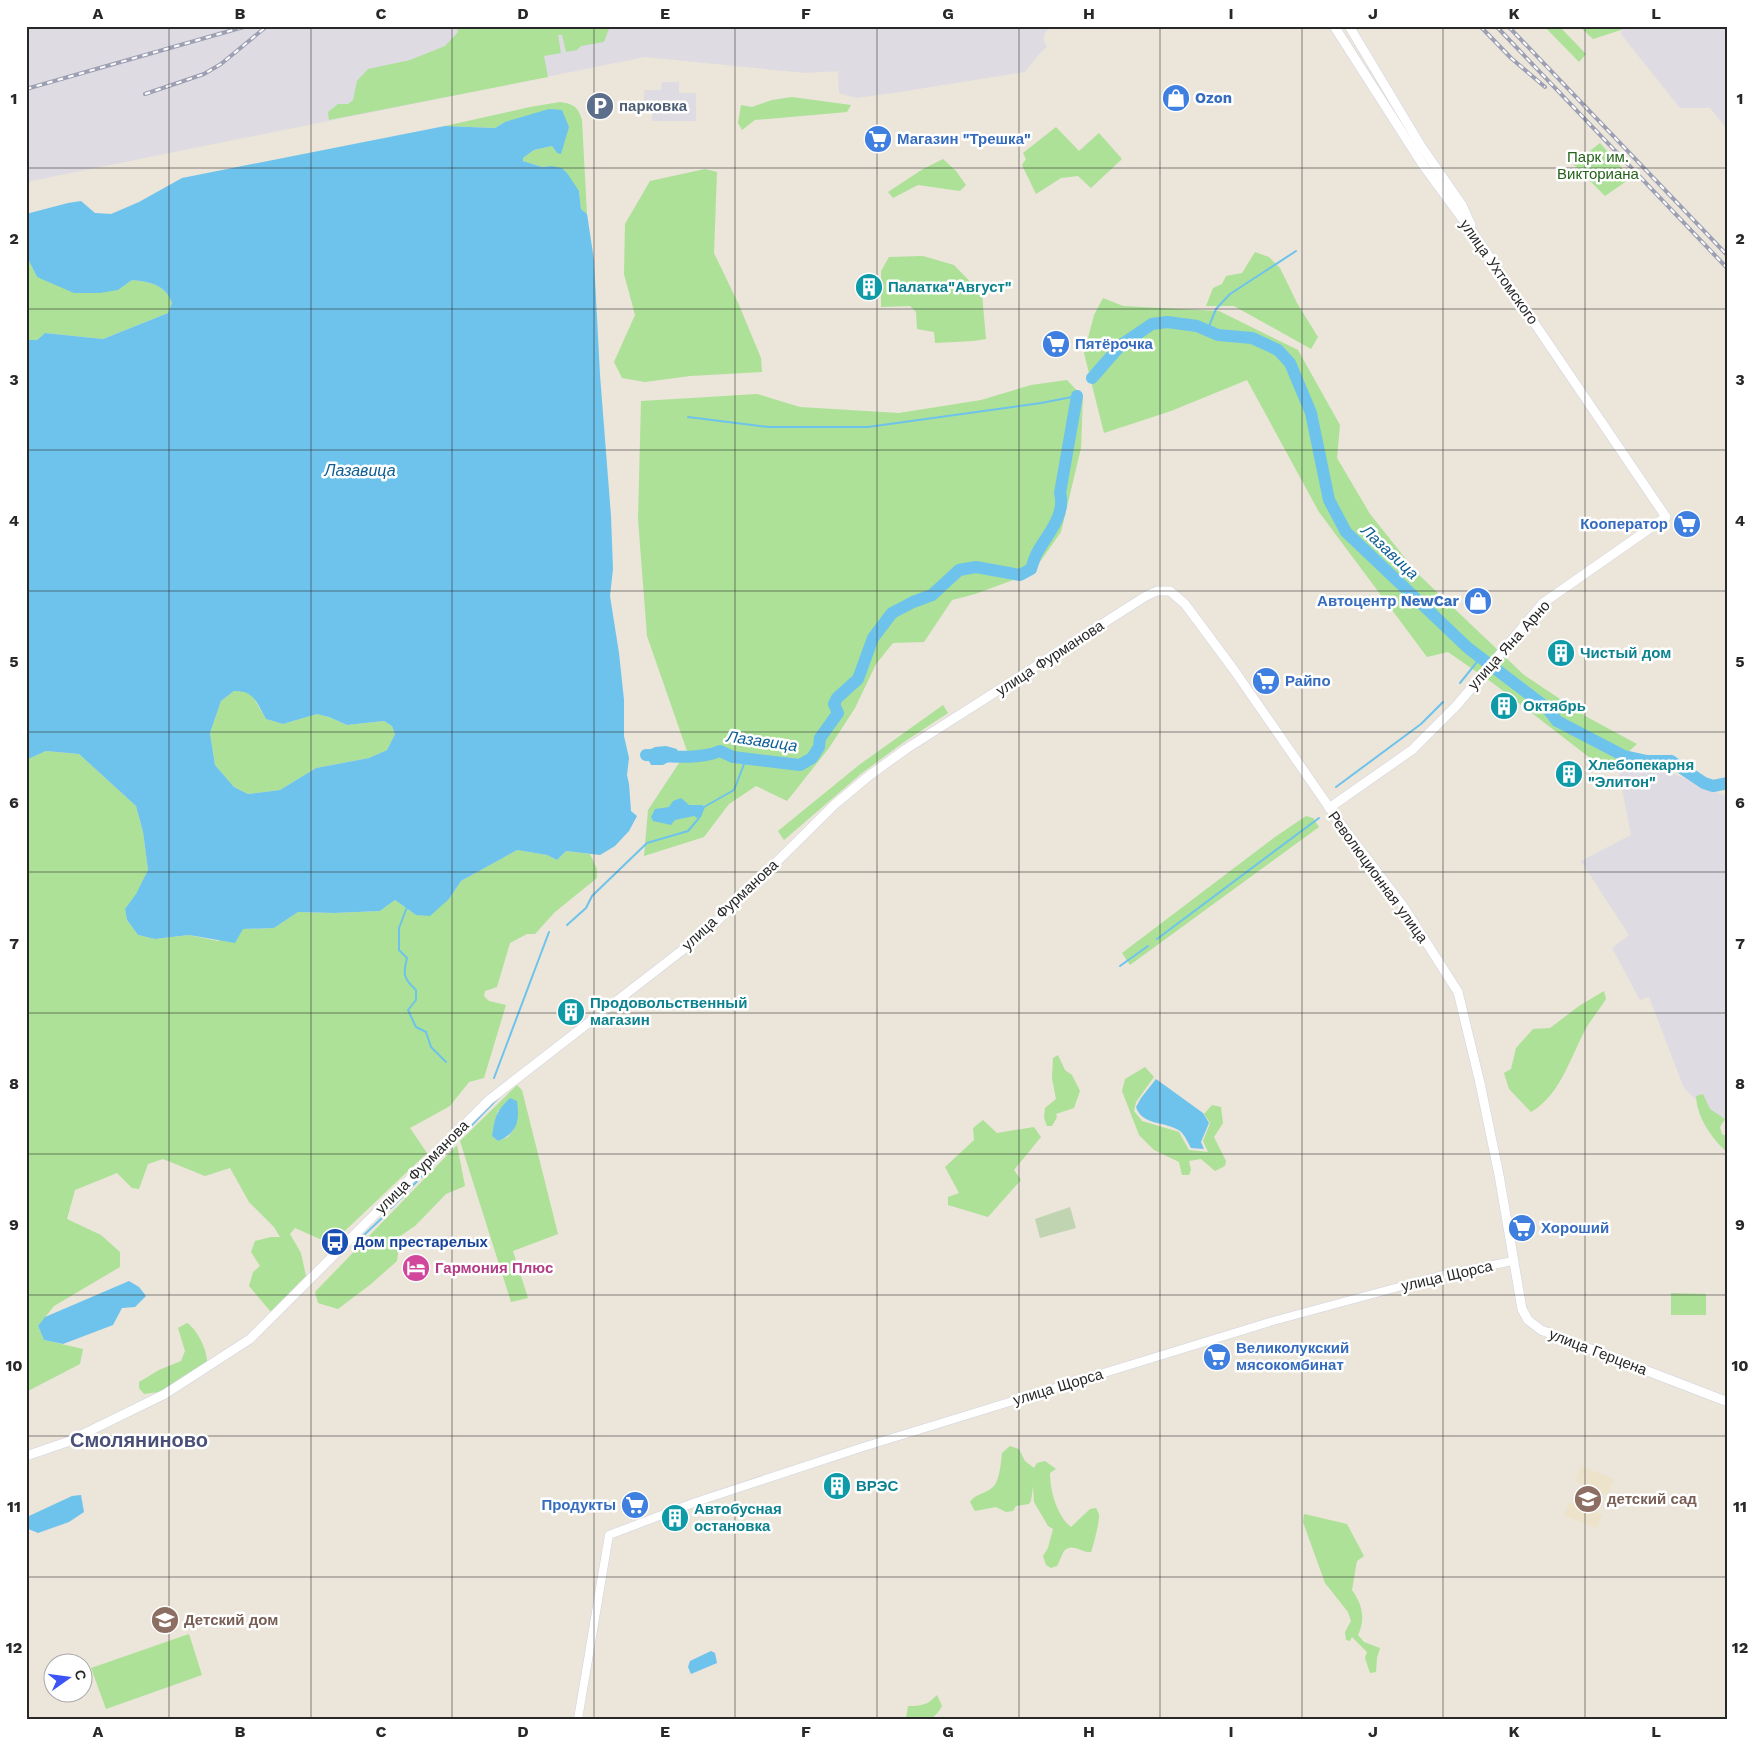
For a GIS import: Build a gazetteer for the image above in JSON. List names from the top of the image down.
{
  "streets": {
    "main road": [
      "улица Ухтомского",
      "улица Яна Арно",
      "улица Фурманова",
      "Революционная улица",
      "улица Герцена"
    ],
    "street": ["улица Щорса"]
  },
  "crossings": [
    ["улица Ухтомского", "улица Яна Арно"],
    ["улица Яна Арно", "Революционная улица"],
    ["улица Фурманова", "Революционная улица"],
    ["Революционная улица", "улица Щорса"],
    ["Революционная улица", "улица Герцена"],
    ["улица Щорса", "улица Герцена"]
  ],
  "districts": ["Смоляниново"],
  "water": ["Лазавица"],
  "parks": ["Парк им. Викториана"],
  "places": {
    "shop": ["Ozon", "Автоцентр NewCar"],
    "parking": ["парковка"],
    "supermarket": [
      "Магазин \"Трешка\"",
      "Пятёрочка",
      "Кооператор",
      "Райпо",
      "Хороший",
      "Великолукский мясокомбинат",
      "Продукты"
    ],
    "building": [
      "Палатка\"Август\"",
      "Чистый дом",
      "Октябрь",
      "Хлебопекарня \"Элитон\"",
      "Продовольственный магазин",
      "ВРЭС",
      "Автобусная остановка"
    ],
    "bus stop": ["Дом престарелых"],
    "hotel": ["Гармония Плюс"],
    "school or university": ["детский сад", "Детский дом"]
  },
  "north": "right",
  "grid": {
    "columns": [
      "A",
      "B",
      "C",
      "D",
      "E",
      "F",
      "G",
      "H",
      "I",
      "J",
      "K",
      "L"
    ],
    "rows": [
      "1",
      "2",
      "3",
      "4",
      "5",
      "6",
      "7",
      "8",
      "9",
      "10",
      "11",
      "12"
    ]
  }
}
